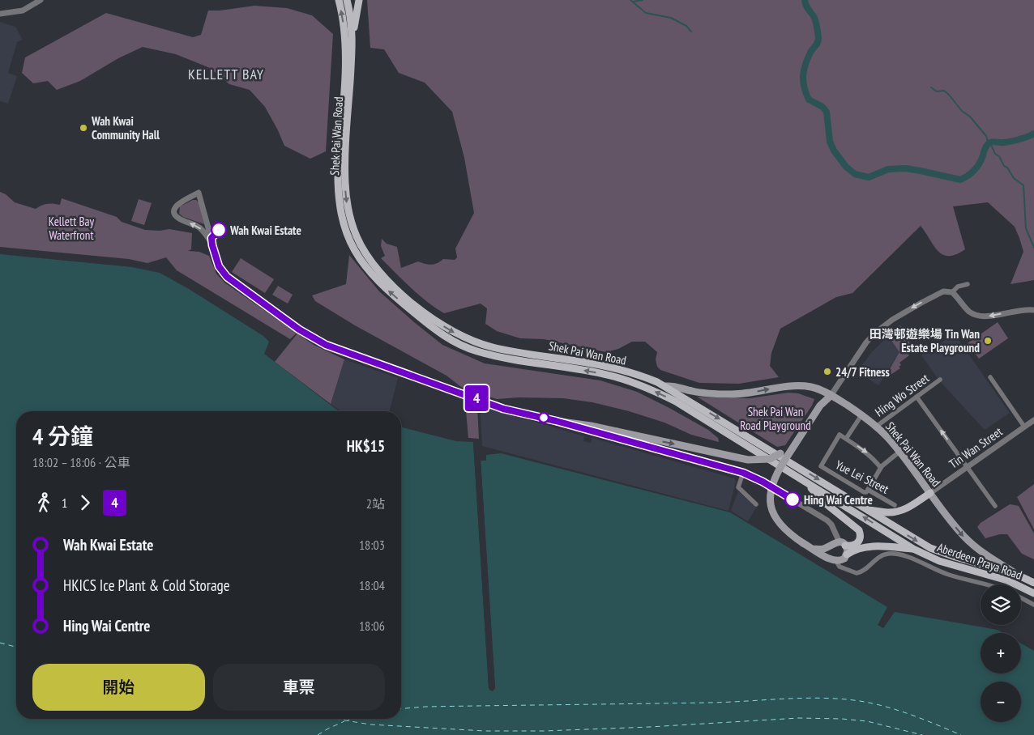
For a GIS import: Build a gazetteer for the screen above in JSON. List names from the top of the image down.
{
  "streets": {
    "main road": ["Shek Pai Wan Road", "Aberdeen Praya Road"],
    "street": ["Hing Wo Street", "Tin Wan Street", "Yue Lei Street"]
  },
  "crossings": [
    ["Shek Pai Wan Road", "Hing Wo Street"],
    ["Shek Pai Wan Road", "Tin Wan Street"],
    ["Shek Pai Wan Road", "Aberdeen Praya Road"]
  ],
  "districts": ["KELLETT BAY"],
  "parks": ["Kellett Bay Waterfront", "Shek Pai Wan Road Playground"],
  "places": [
    "Wah Kwai Community Hall",
    "Wah Kwai Estate",
    "田灣邨遊樂場 Tin Wan Estate Playground",
    "24/7 Fitness",
    "Hing Wai Centre"
  ],
  "lines": ["bus line 4"],
  "page": {
    "on_map": "4",
    "heading": ["4 分鐘", "18:02 – 18:06 · 公車", "HK$15"],
    "legs": ["1", "4", "2站"],
    "list": [
      {
        "name": "Wah Kwai Estate",
        "value": "18:03"
      },
      {
        "name": "HKICS Ice Plant & Cold Storage",
        "value": "18:04"
      },
      {
        "name": "Hing Wai Centre",
        "value": "18:06"
      }
    ],
    "map_buttons": ["+", "−"],
    "buttons": ["開始", "車票"]
  }
}
